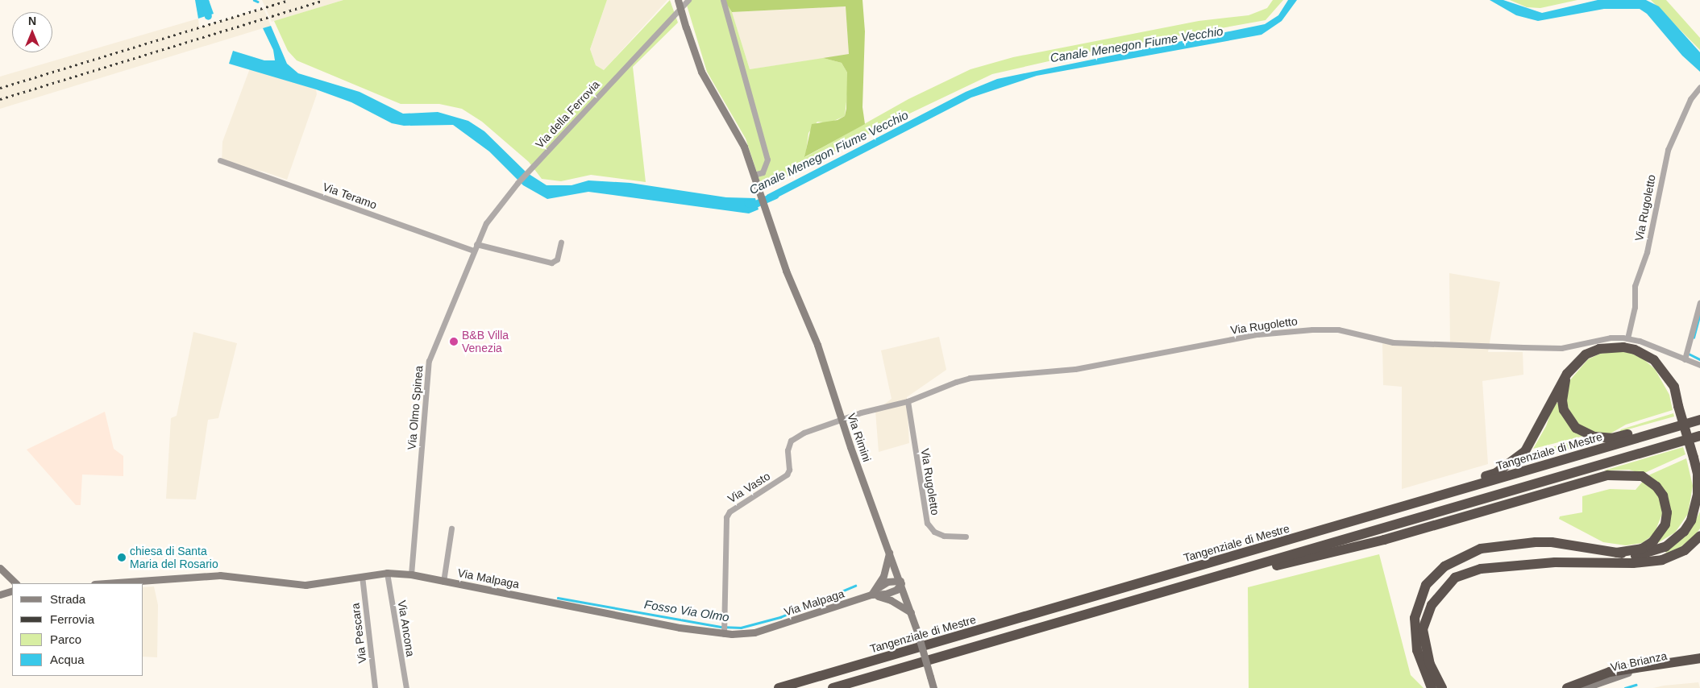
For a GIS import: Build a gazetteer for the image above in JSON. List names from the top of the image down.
{
  "streets": {
    "highway": ["Tangenziale di Mestre"],
    "street": [
      "Via della Ferrovia",
      "Via Teramo",
      "Via Rugoletto",
      "Via Olmo Spinea",
      "Via Rimini",
      "Via Vasto",
      "Via Malpaga",
      "Via Ancona",
      "Via Pescara",
      "Via Brianza"
    ]
  },
  "crossings": [
    ["Via della Ferrovia", "Via Teramo"],
    ["Via della Ferrovia", "Via Olmo Spinea"],
    ["Via Teramo", "Via Olmo Spinea"],
    ["Via Rugoletto", "Via Rimini"],
    ["Via Rugoletto", "Via Vasto"],
    ["Via Olmo Spinea", "Via Malpaga"],
    ["Via Rimini", "Via Vasto"],
    ["Via Vasto", "Via Malpaga"],
    ["Via Malpaga", "Via Ancona"],
    ["Via Malpaga", "Via Pescara"]
  ],
  "water": ["Canale Menegon Fiume Vecchio", "Fosso Via Olmo"],
  "places": ["B&B Villa Venezia", "chiesa di Santa Maria del Rosario"],
  "legend": [
    "Strada",
    "Ferrovia",
    "Parco",
    "Acqua"
  ],
  "north": "top"
}
